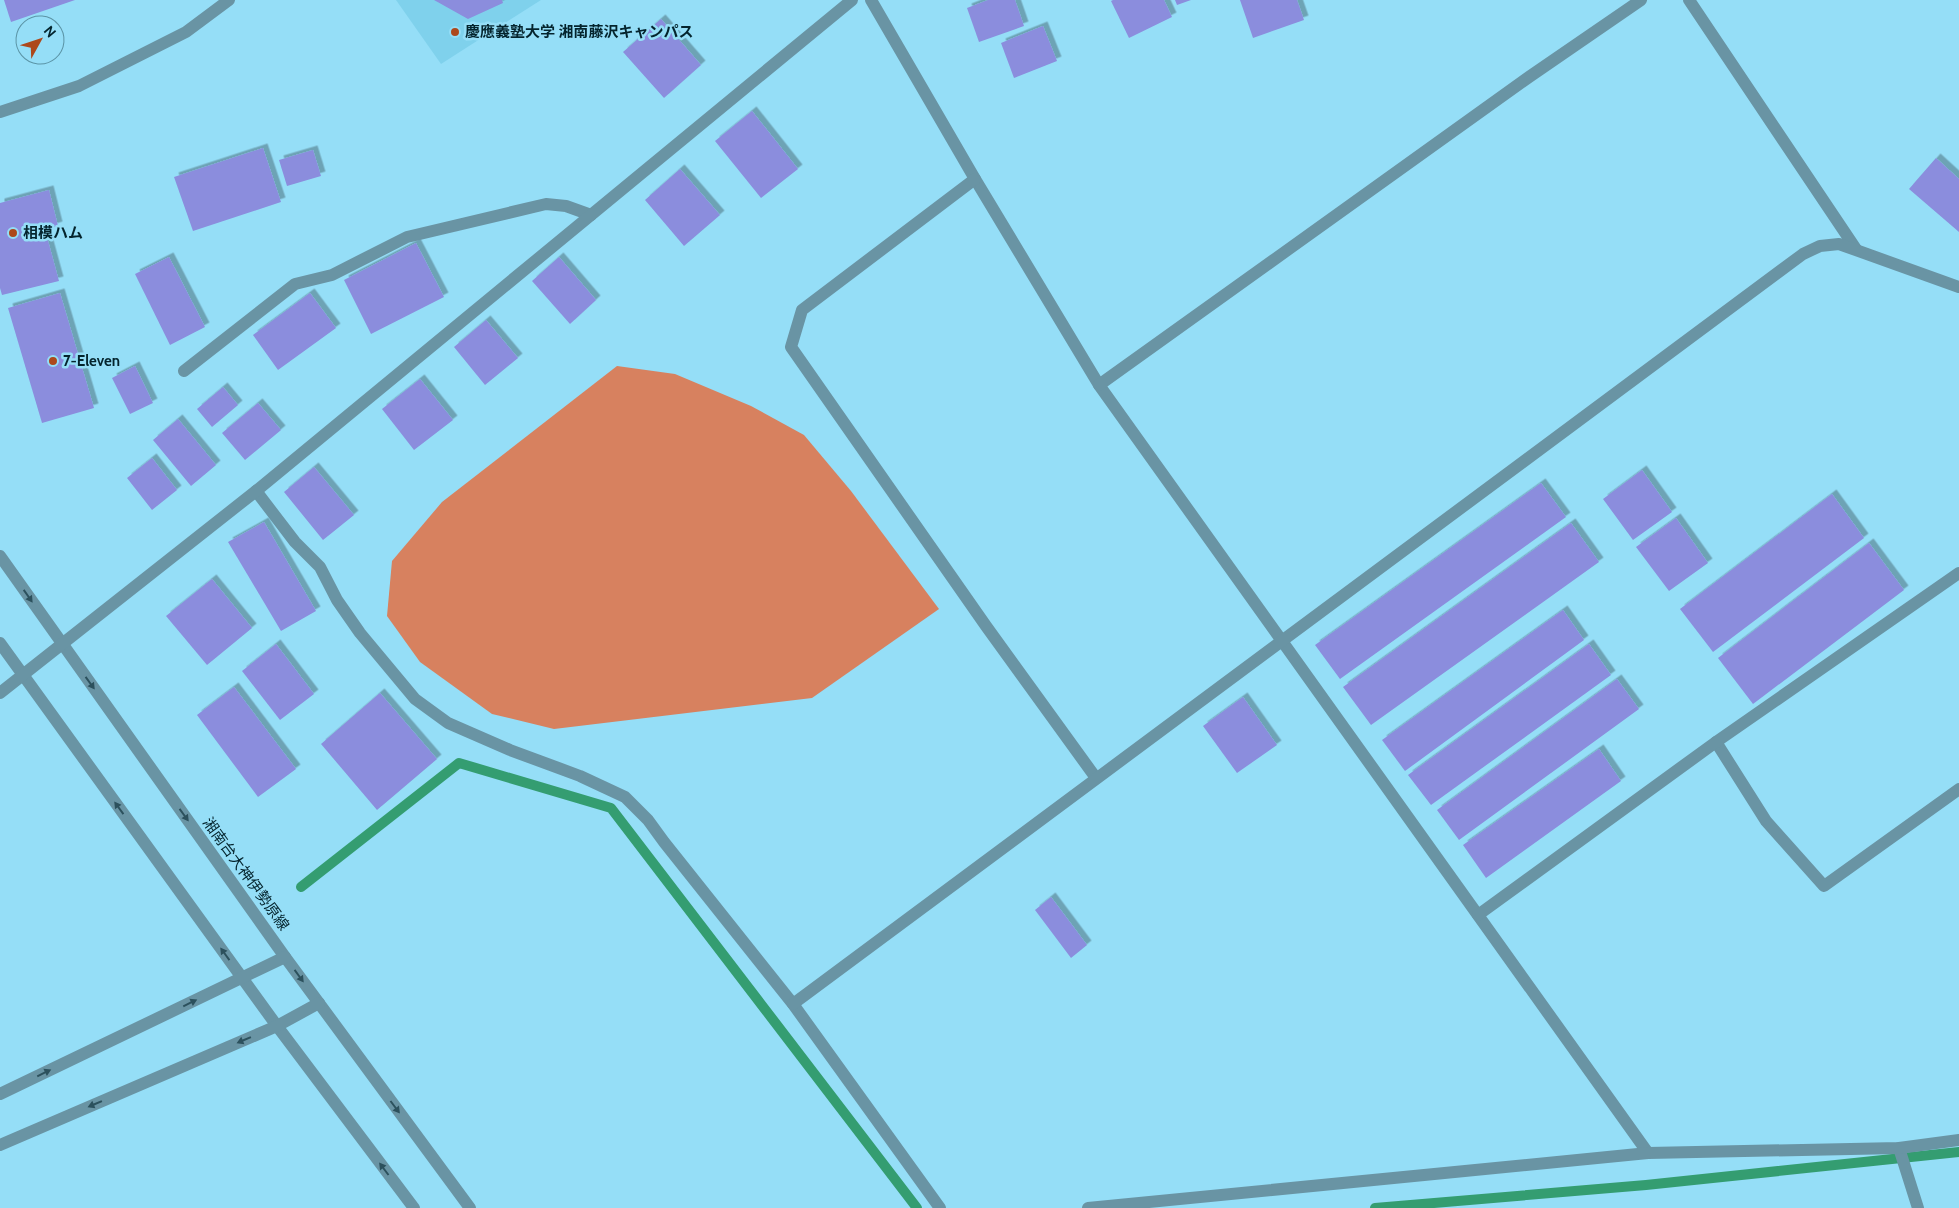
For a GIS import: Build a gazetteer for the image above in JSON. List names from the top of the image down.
{
  "streets": {
    "street": ["湘南台大神伊勢原線"]
  },
  "places": ["慶應義塾大学 湘南藤沢キャンパス", "相模ハム", "7-Eleven"],
  "north": "top right"
}
